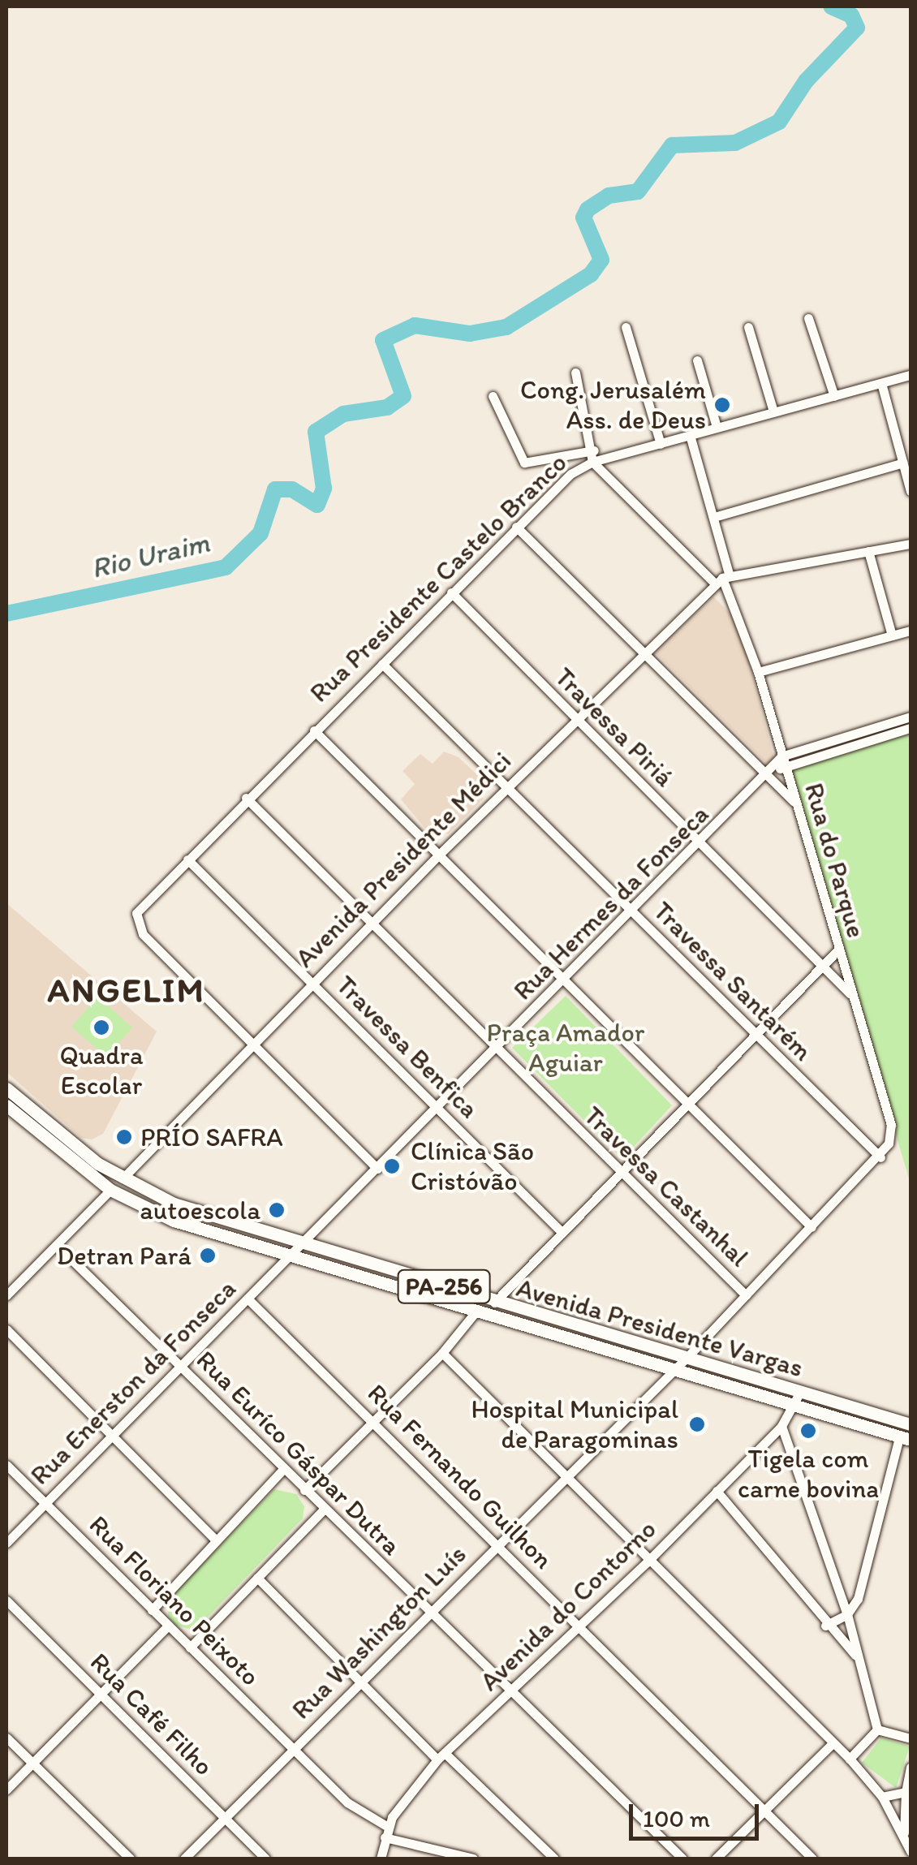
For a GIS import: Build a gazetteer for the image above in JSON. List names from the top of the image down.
{
  "streets": {
    "main road": ["PA-256", "Avenida Presidente Vargas"],
    "street": [
      "Rua Presidente Castelo Branco",
      "Travessa Piriá",
      "Avenida Presidente Médici",
      "Rua do Parque",
      "Rua Hermes da Fonseca",
      "Travessa Santarém",
      "Travessa Benfica",
      "Travessa Castanhal",
      "Rua Enerston da Fonseca",
      "Rua Euríco Gáspar Dutra",
      "Rua Fernando Guilhon",
      "Rua Floriano Peixoto",
      "Avenida do Contorno",
      "Rua Washington Luís",
      "Rua Café Filho"
    ]
  },
  "crossings": [
    ["Rua Presidente Castelo Branco", "Travessa Piriá"],
    ["Rua Presidente Castelo Branco", "Avenida Presidente Médici"],
    ["Rua Presidente Castelo Branco", "Rua do Parque"],
    ["Rua Presidente Castelo Branco", "Travessa Santarém"],
    ["Rua Presidente Castelo Branco", "Travessa Benfica"],
    ["Rua Presidente Castelo Branco", "Travessa Castanhal"],
    ["Travessa Piriá", "Avenida Presidente Médici"],
    ["Travessa Piriá", "Rua do Parque"],
    ["Travessa Piriá", "Rua Hermes da Fonseca"],
    ["Avenida Presidente Médici", "Rua do Parque"],
    ["Avenida Presidente Médici", "Travessa Santarém"],
    ["Avenida Presidente Médici", "Travessa Benfica"],
    ["Avenida Presidente Médici", "Travessa Castanhal"],
    ["Avenida Presidente Médici", "Avenida Presidente Vargas"],
    ["Rua do Parque", "Rua Hermes da Fonseca"],
    ["Rua do Parque", "Travessa Santarém"],
    ["Rua do Parque", "Rua Washington Luís"],
    ["Rua Hermes da Fonseca", "Travessa Santarém"],
    ["Rua Hermes da Fonseca", "Travessa Benfica"],
    ["Rua Hermes da Fonseca", "Travessa Castanhal"],
    ["Rua Hermes da Fonseca", "Avenida Presidente Vargas"],
    ["Rua Hermes da Fonseca", "Rua Enerston da Fonseca"],
    ["Travessa Santarém", "Rua Washington Luís"],
    ["Travessa Castanhal", "Rua Washington Luís"],
    ["Avenida Presidente Vargas", "Rua Enerston da Fonseca"],
    ["Avenida Presidente Vargas", "Avenida do Contorno"],
    ["Avenida Presidente Vargas", "Rua Washington Luís"],
    ["Rua Enerston da Fonseca", "Rua Euríco Gáspar Dutra"],
    ["Rua Enerston da Fonseca", "Rua Fernando Guilhon"],
    ["Rua Enerston da Fonseca", "Rua Floriano Peixoto"],
    ["Rua Euríco Gáspar Dutra", "Avenida do Contorno"],
    ["Rua Euríco Gáspar Dutra", "Rua Washington Luís"],
    ["Rua Fernando Guilhon", "Avenida do Contorno"],
    ["Rua Fernando Guilhon", "Rua Washington Luís"],
    ["Rua Floriano Peixoto", "Avenida do Contorno"],
    ["Rua Floriano Peixoto", "Rua Washington Luís"],
    ["Rua Washington Luís", "Rua Café Filho"]
  ],
  "districts": ["ANGELIM"],
  "water": ["Rio Uraim"],
  "parks": ["Praça Amador Aguiar"],
  "places": [
    "Cong. Jerusalém Ass. de Deus",
    "Quadra Escolar",
    "PRÍO SAFRA",
    "Clínica São Cristóvão",
    "autoescola",
    "Detran Pará",
    "Hospital Municipal de Paragominas",
    "Tigela com carne bovina"
  ],
  "scale_bar": "100 m"
}
